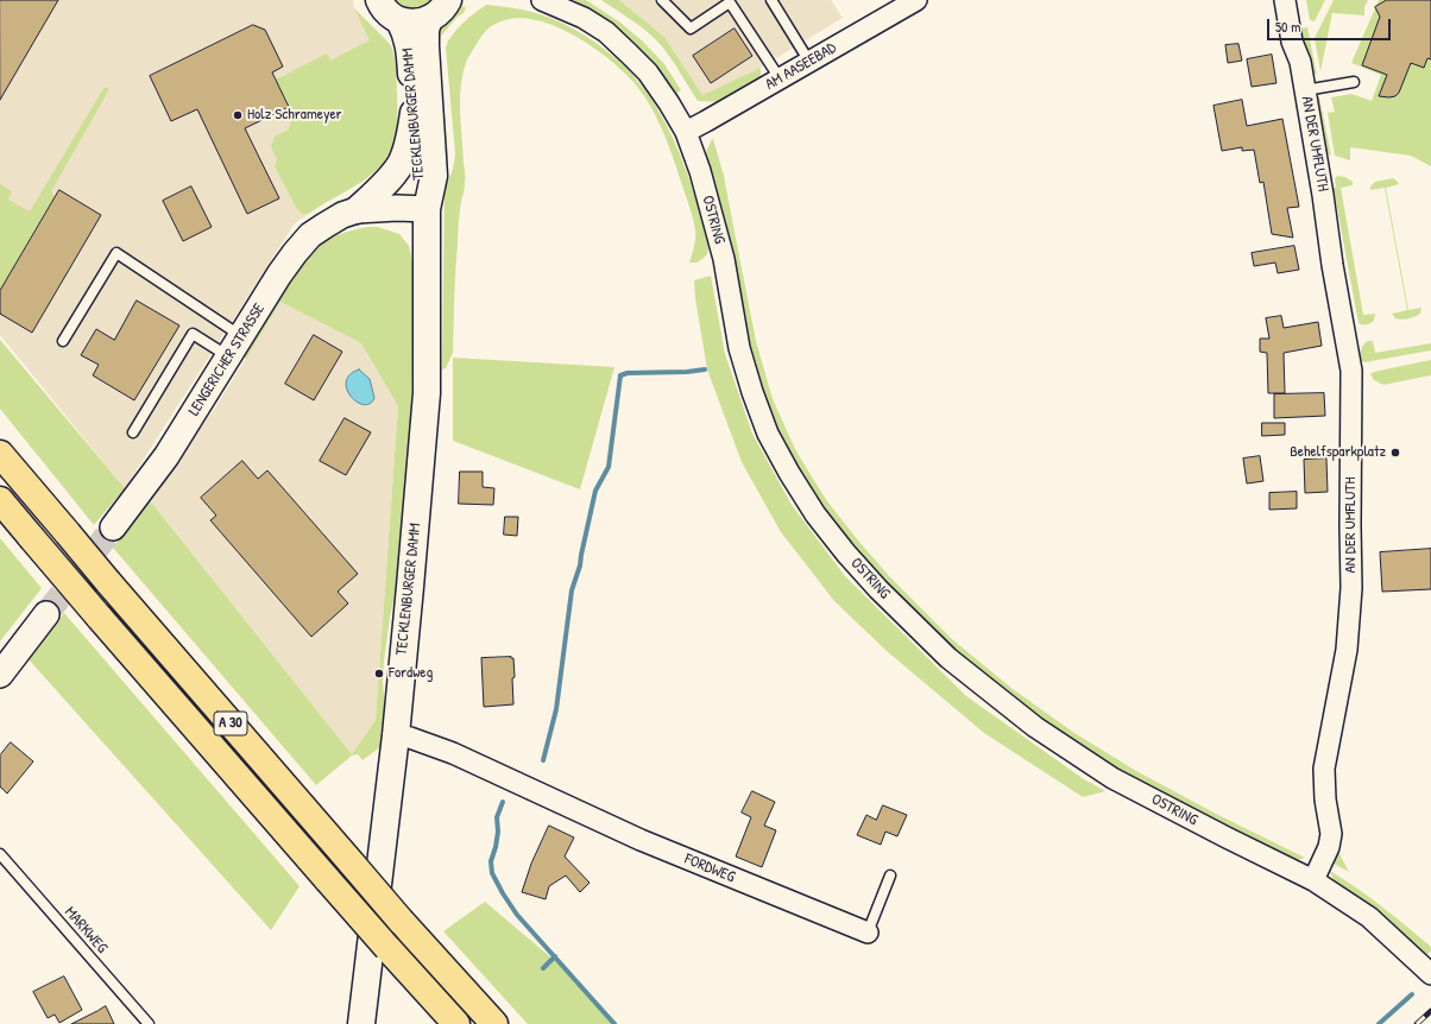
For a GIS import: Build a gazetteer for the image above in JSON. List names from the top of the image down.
{
  "streets": {
    "highway": ["A 30"],
    "main road": ["TECKLENBURGER DAMM", "LENGERICHER STRASSE"],
    "street": [
      "AM AASEEBAD",
      "AN DER UMFLUTH",
      "OSTRING",
      "FORDWEG"
    ],
    "lane": ["MARKWEG"]
  },
  "crossings": [
    ["AM AASEEBAD", "OSTRING"],
    ["TECKLENBURGER DAMM", "LENGERICHER STRASSE"],
    ["TECKLENBURGER DAMM", "FORDWEG"],
    ["AN DER UMFLUTH", "OSTRING"]
  ],
  "places": ["Holz Schrameyer", "Behelfsparkplatz", "Fordweg"],
  "scale_bar": "50 m"
}
